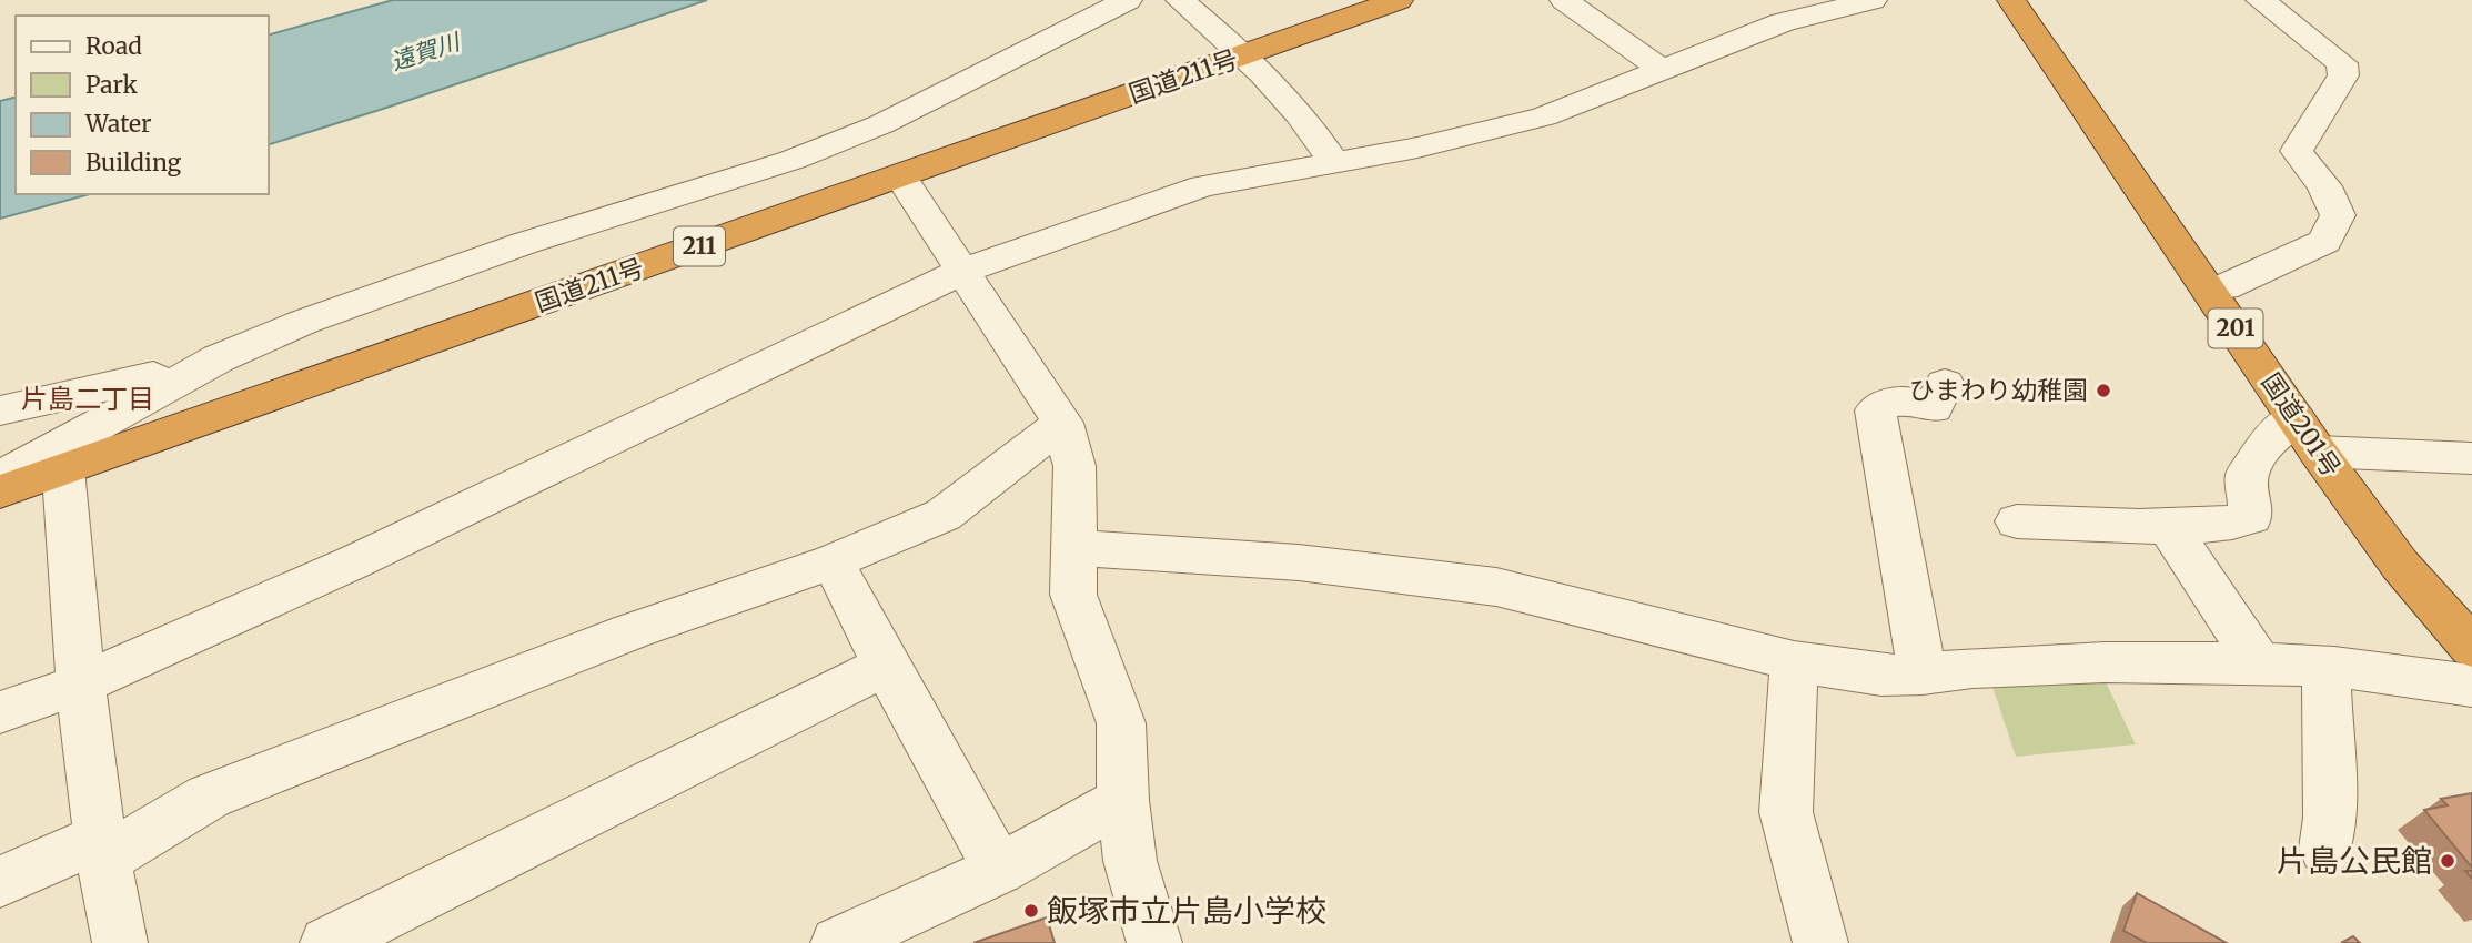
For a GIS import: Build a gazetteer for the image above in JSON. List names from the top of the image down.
{
  "streets": {
    "highway": [
      "国道211号",
      "211",
      "201",
      "国道201号"
    ]
  },
  "districts": ["片島二丁目"],
  "water": ["遠賀川"],
  "places": ["ひまわり幼稚園", "片島公民館", "飯塚市立片島小学校"],
  "legend": [
    "Road",
    "Park",
    "Water",
    "Building"
  ]
}
